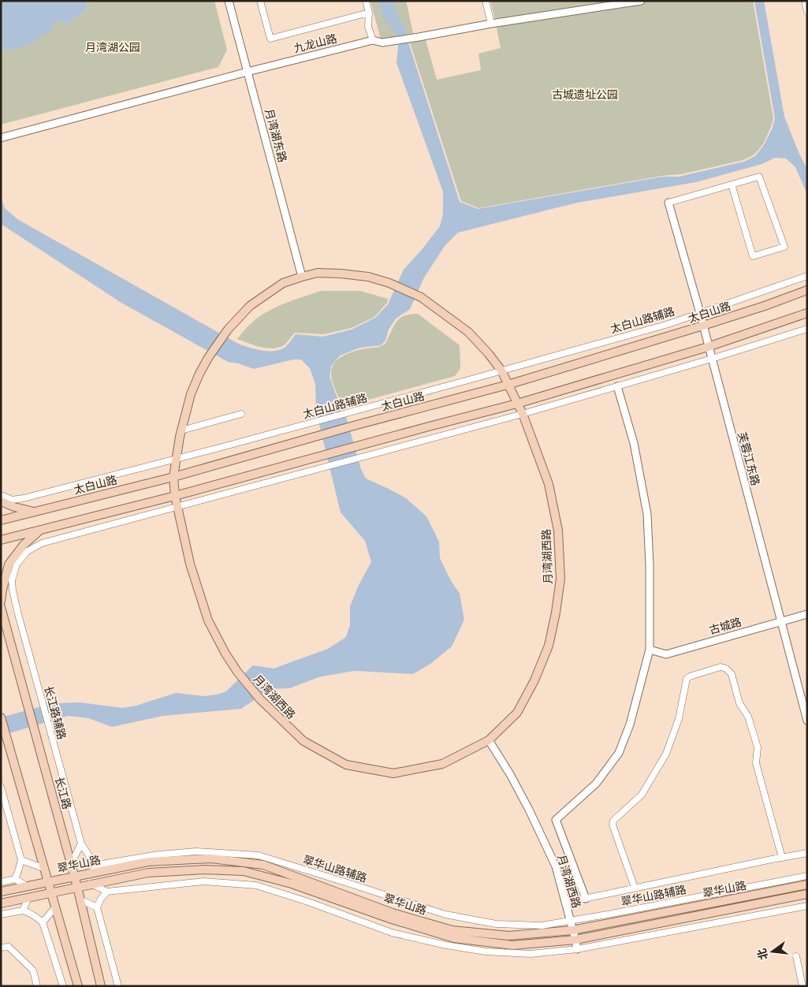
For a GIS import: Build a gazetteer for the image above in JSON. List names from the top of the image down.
{
  "streets": {
    "main road": [
      "太白山路",
      "月湾湖西路",
      "长江路",
      "翠华山路"
    ],
    "street": [
      "九龙山路",
      "月湾湖东路",
      "太白山路辅路",
      "芙蓉江东路",
      "古城路",
      "长江路辅路",
      "翠华山路辅路"
    ]
  },
  "crossings": [
    ["九龙山路", "月湾湖东路"],
    ["太白山路", "芙蓉江东路"],
    ["太白山路", "月湾湖西路"],
    ["太白山路辅路", "芙蓉江东路"],
    ["芙蓉江东路", "古城路"],
    ["月湾湖西路", "长江路辅路"],
    ["月湾湖西路", "翠华山路"],
    ["月湾湖西路", "翠华山路辅路"],
    ["长江路", "翠华山路"],
    ["翠华山路", "翠华山路辅路"]
  ],
  "parks": ["月湾湖公园", "古城遗址公园"],
  "north": "left"
}
